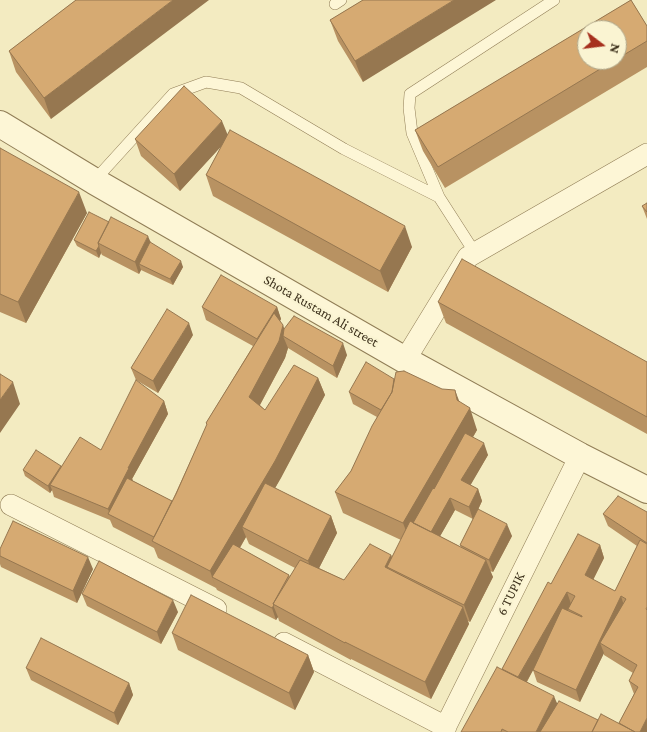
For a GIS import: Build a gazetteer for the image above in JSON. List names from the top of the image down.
{
  "streets": {
    "street": ["Shota Rustam Ali street", "6 TUPIK"]
  },
  "crossings": [
    ["Shota Rustam Ali street", "6 TUPIK"]
  ],
  "north": "right"
}
